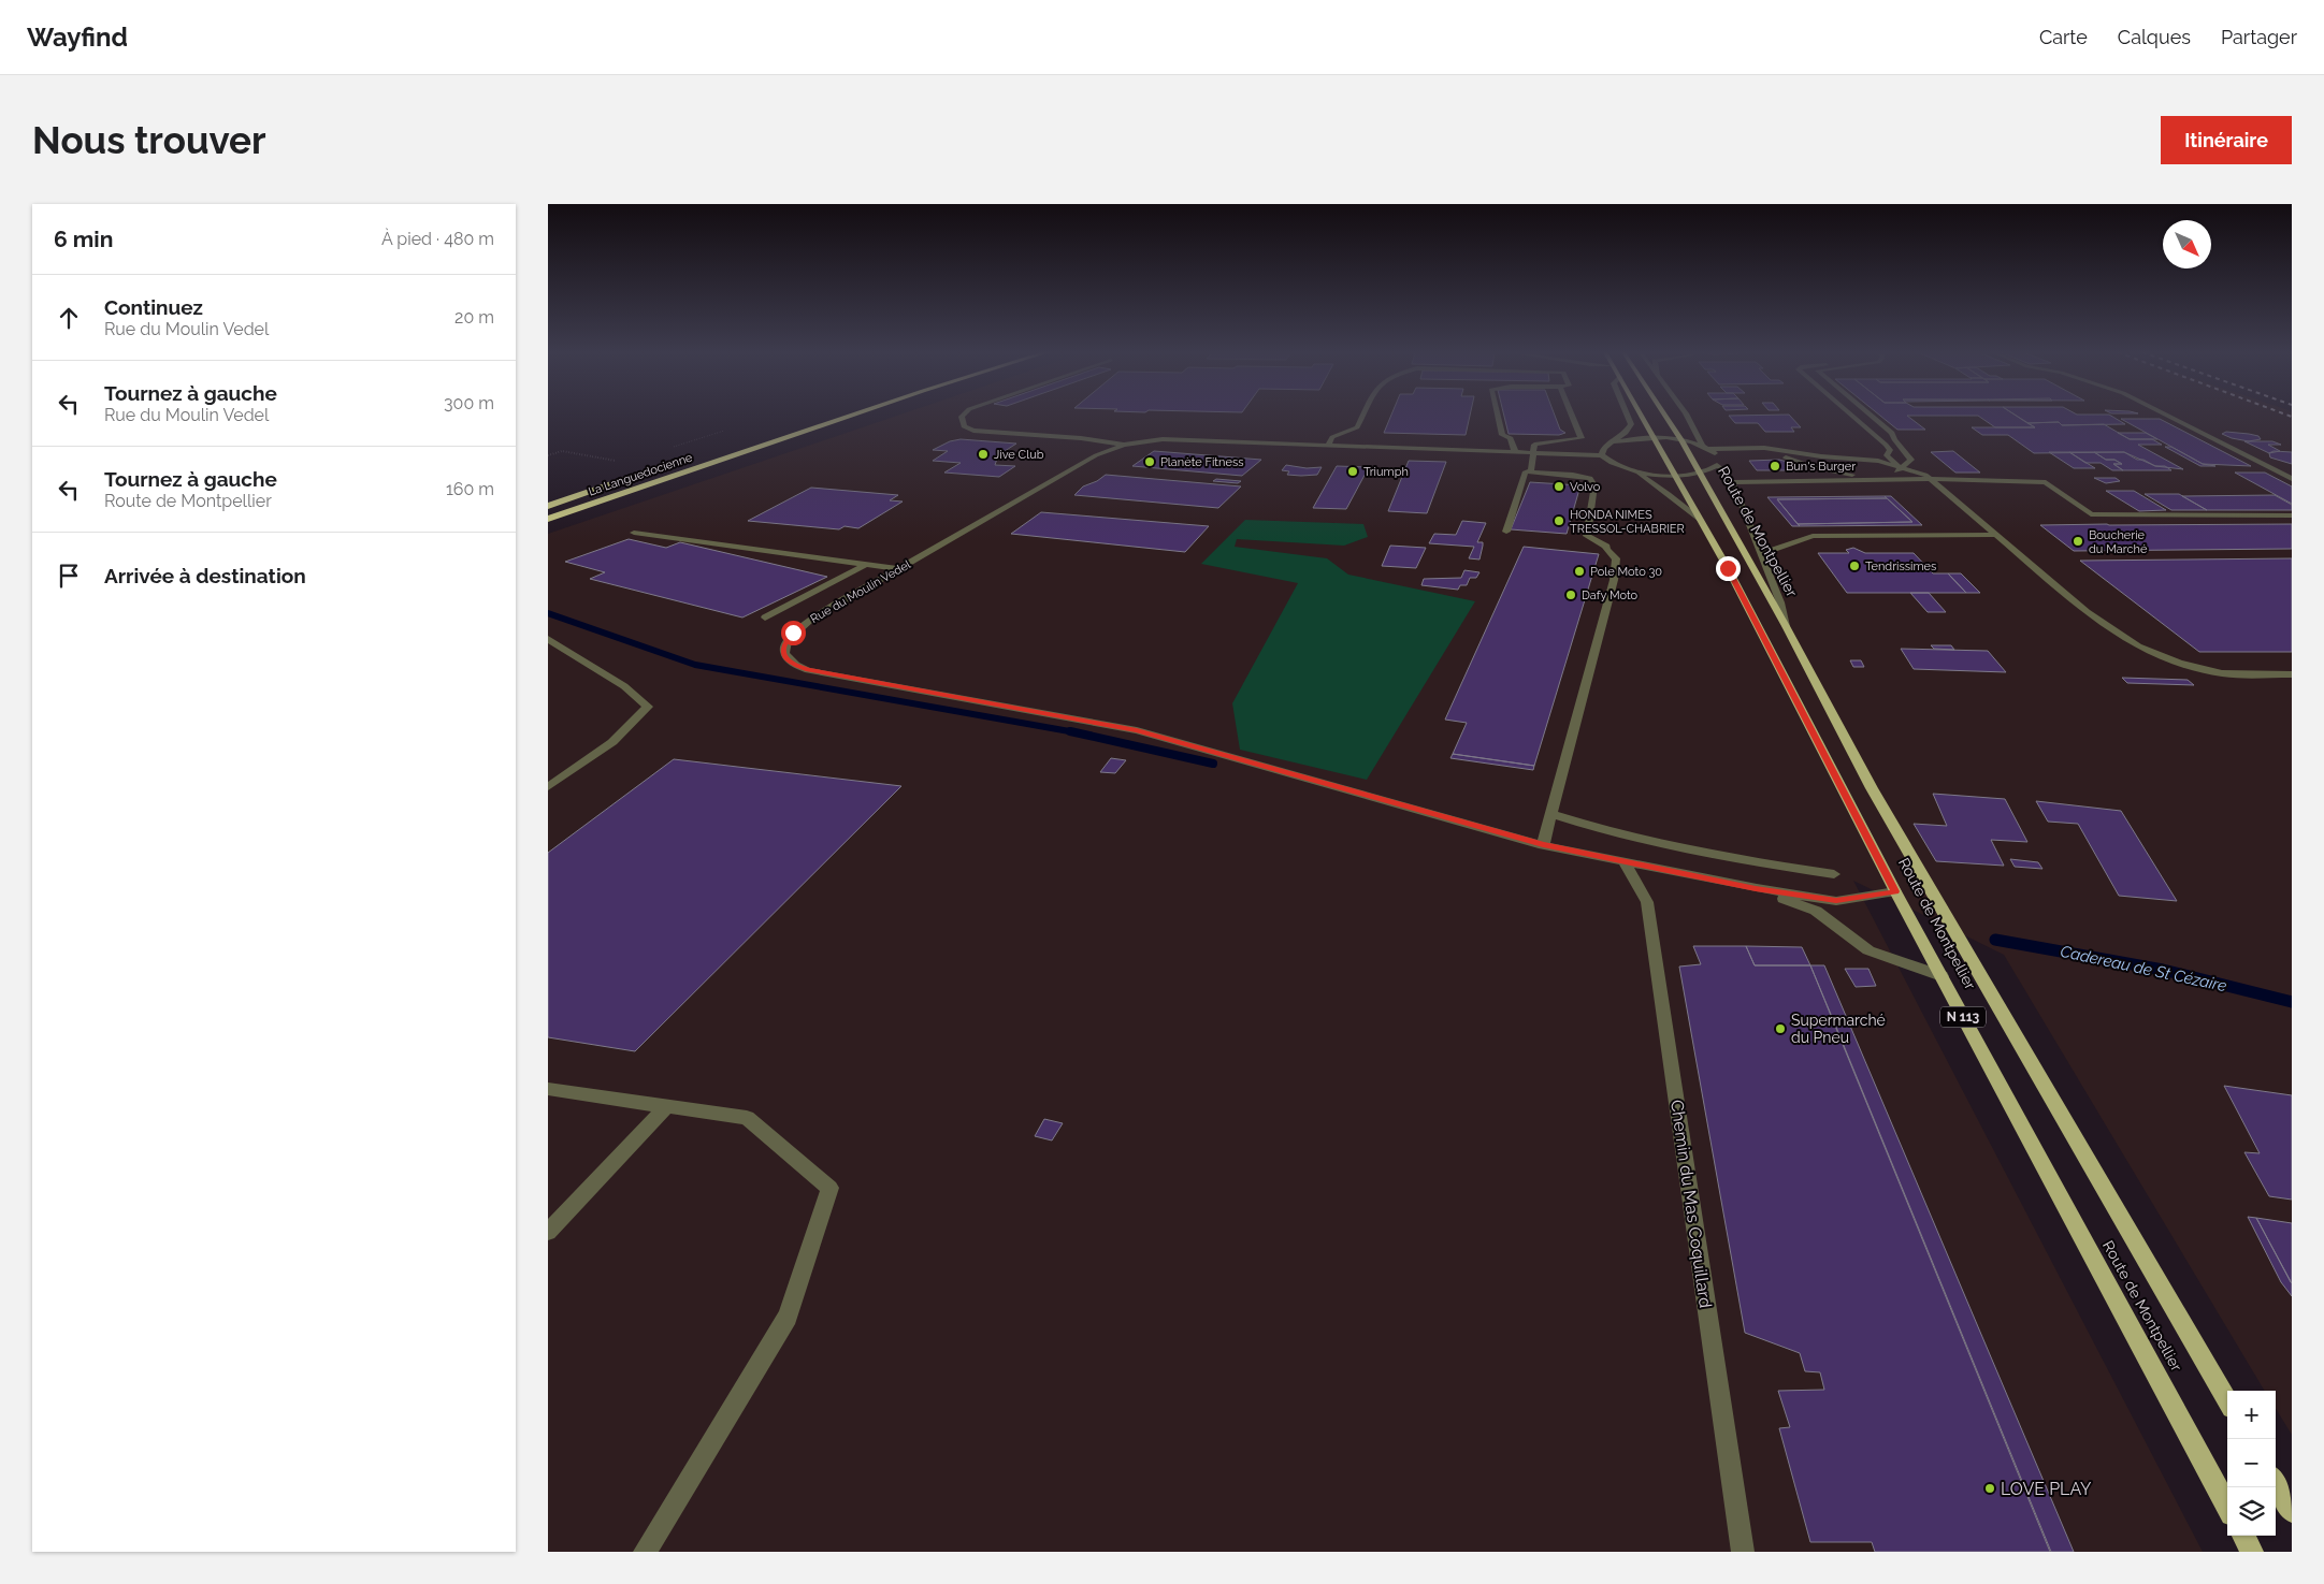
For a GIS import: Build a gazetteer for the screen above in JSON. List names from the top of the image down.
{
  "streets": {
    "highway": ["La Languedocienne"],
    "main road": ["Route de Montpellier", "N 113"],
    "street": ["Rue du Moulin Vedel", "Chemin du Mas Coquillard"]
  },
  "crossings": [
    ["Route de Montpellier", "Rue du Moulin Vedel"],
    ["Rue du Moulin Vedel", "Chemin du Mas Coquillard"]
  ],
  "water": ["Cadereau de St Cézaire"],
  "places": [
    "Jive Club",
    "Planète Fitness",
    "Bun's Burger",
    "Triumph",
    "Volvo",
    "HONDA NIMES TRESSOL-CHABRIER",
    "Boucherie du Marché",
    "Tendrissimes",
    "Pole Moto 30",
    "Dafy Moto",
    "Supermarché du Pneu",
    "LOVE PLAY"
  ],
  "north": "bottom right",
  "page": {
    "header": "Wayfind",
    "nav": ["Carte", "Calques", "Partager"],
    "buttons": "Itinéraire",
    "title": "Nous trouver",
    "heading": ["6 min", "À pied · 480 m"],
    "list": [
      ["Continuez", "Rue du Moulin Vedel", "20 m"],
      ["Tournez à gauche", "Rue du Moulin Vedel", "300 m"],
      ["Tournez à gauche", "Route de Montpellier", "160 m"],
      "Arrivée à destination"
    ],
    "map_buttons": ["+", "−"]
  }
}
